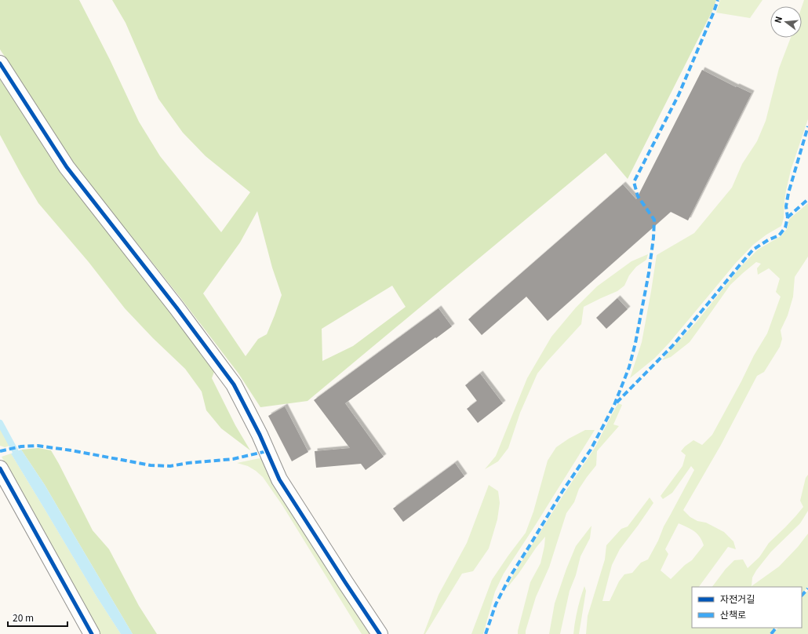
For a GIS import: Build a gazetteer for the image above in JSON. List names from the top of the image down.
{
  "legend": ["자전거길", "산책로"],
  "scale_bar": "20 m",
  "north": "left"
}
